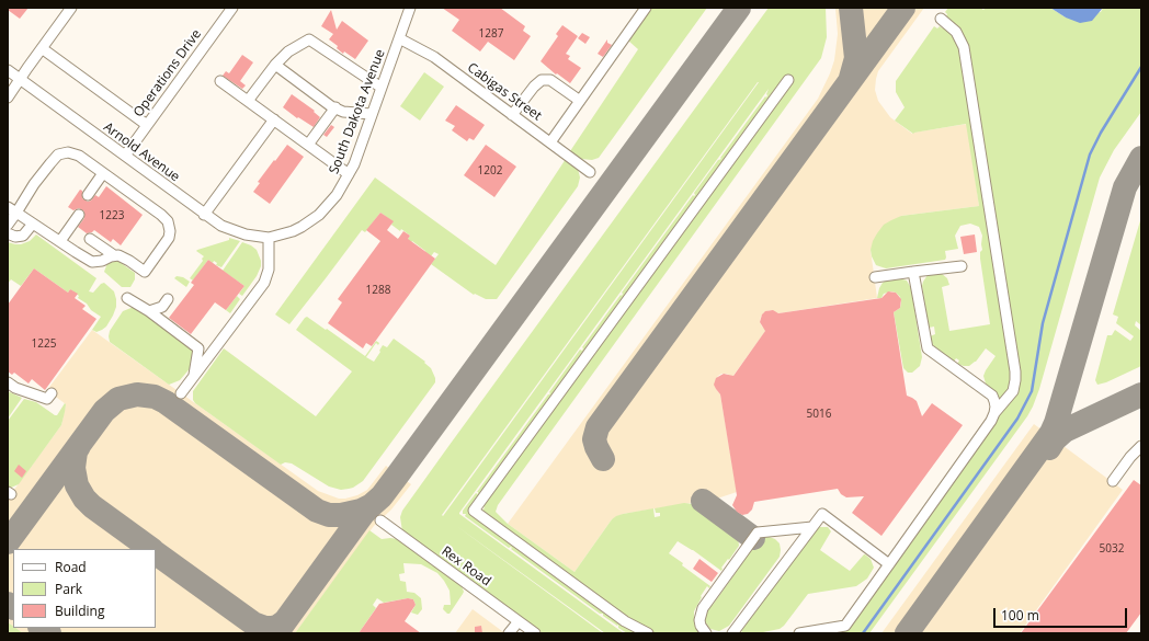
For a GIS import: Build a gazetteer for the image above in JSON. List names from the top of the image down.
{
  "streets": {
    "street": [
      "Operations Drive",
      "Cabigas Street",
      "South Dakota Avenue",
      "Arnold Avenue",
      "Rex Road"
    ]
  },
  "crossings": [
    ["Operations Drive", "Arnold Avenue"],
    ["Cabigas Street", "South Dakota Avenue"],
    ["South Dakota Avenue", "Arnold Avenue"]
  ],
  "house_numbers": [
    "1287",
    "1202",
    "1223",
    "1288",
    "1225",
    "5016",
    "5032"
  ],
  "legend": ["Road", "Park", "Building"],
  "scale_bar": "100 m"
}
